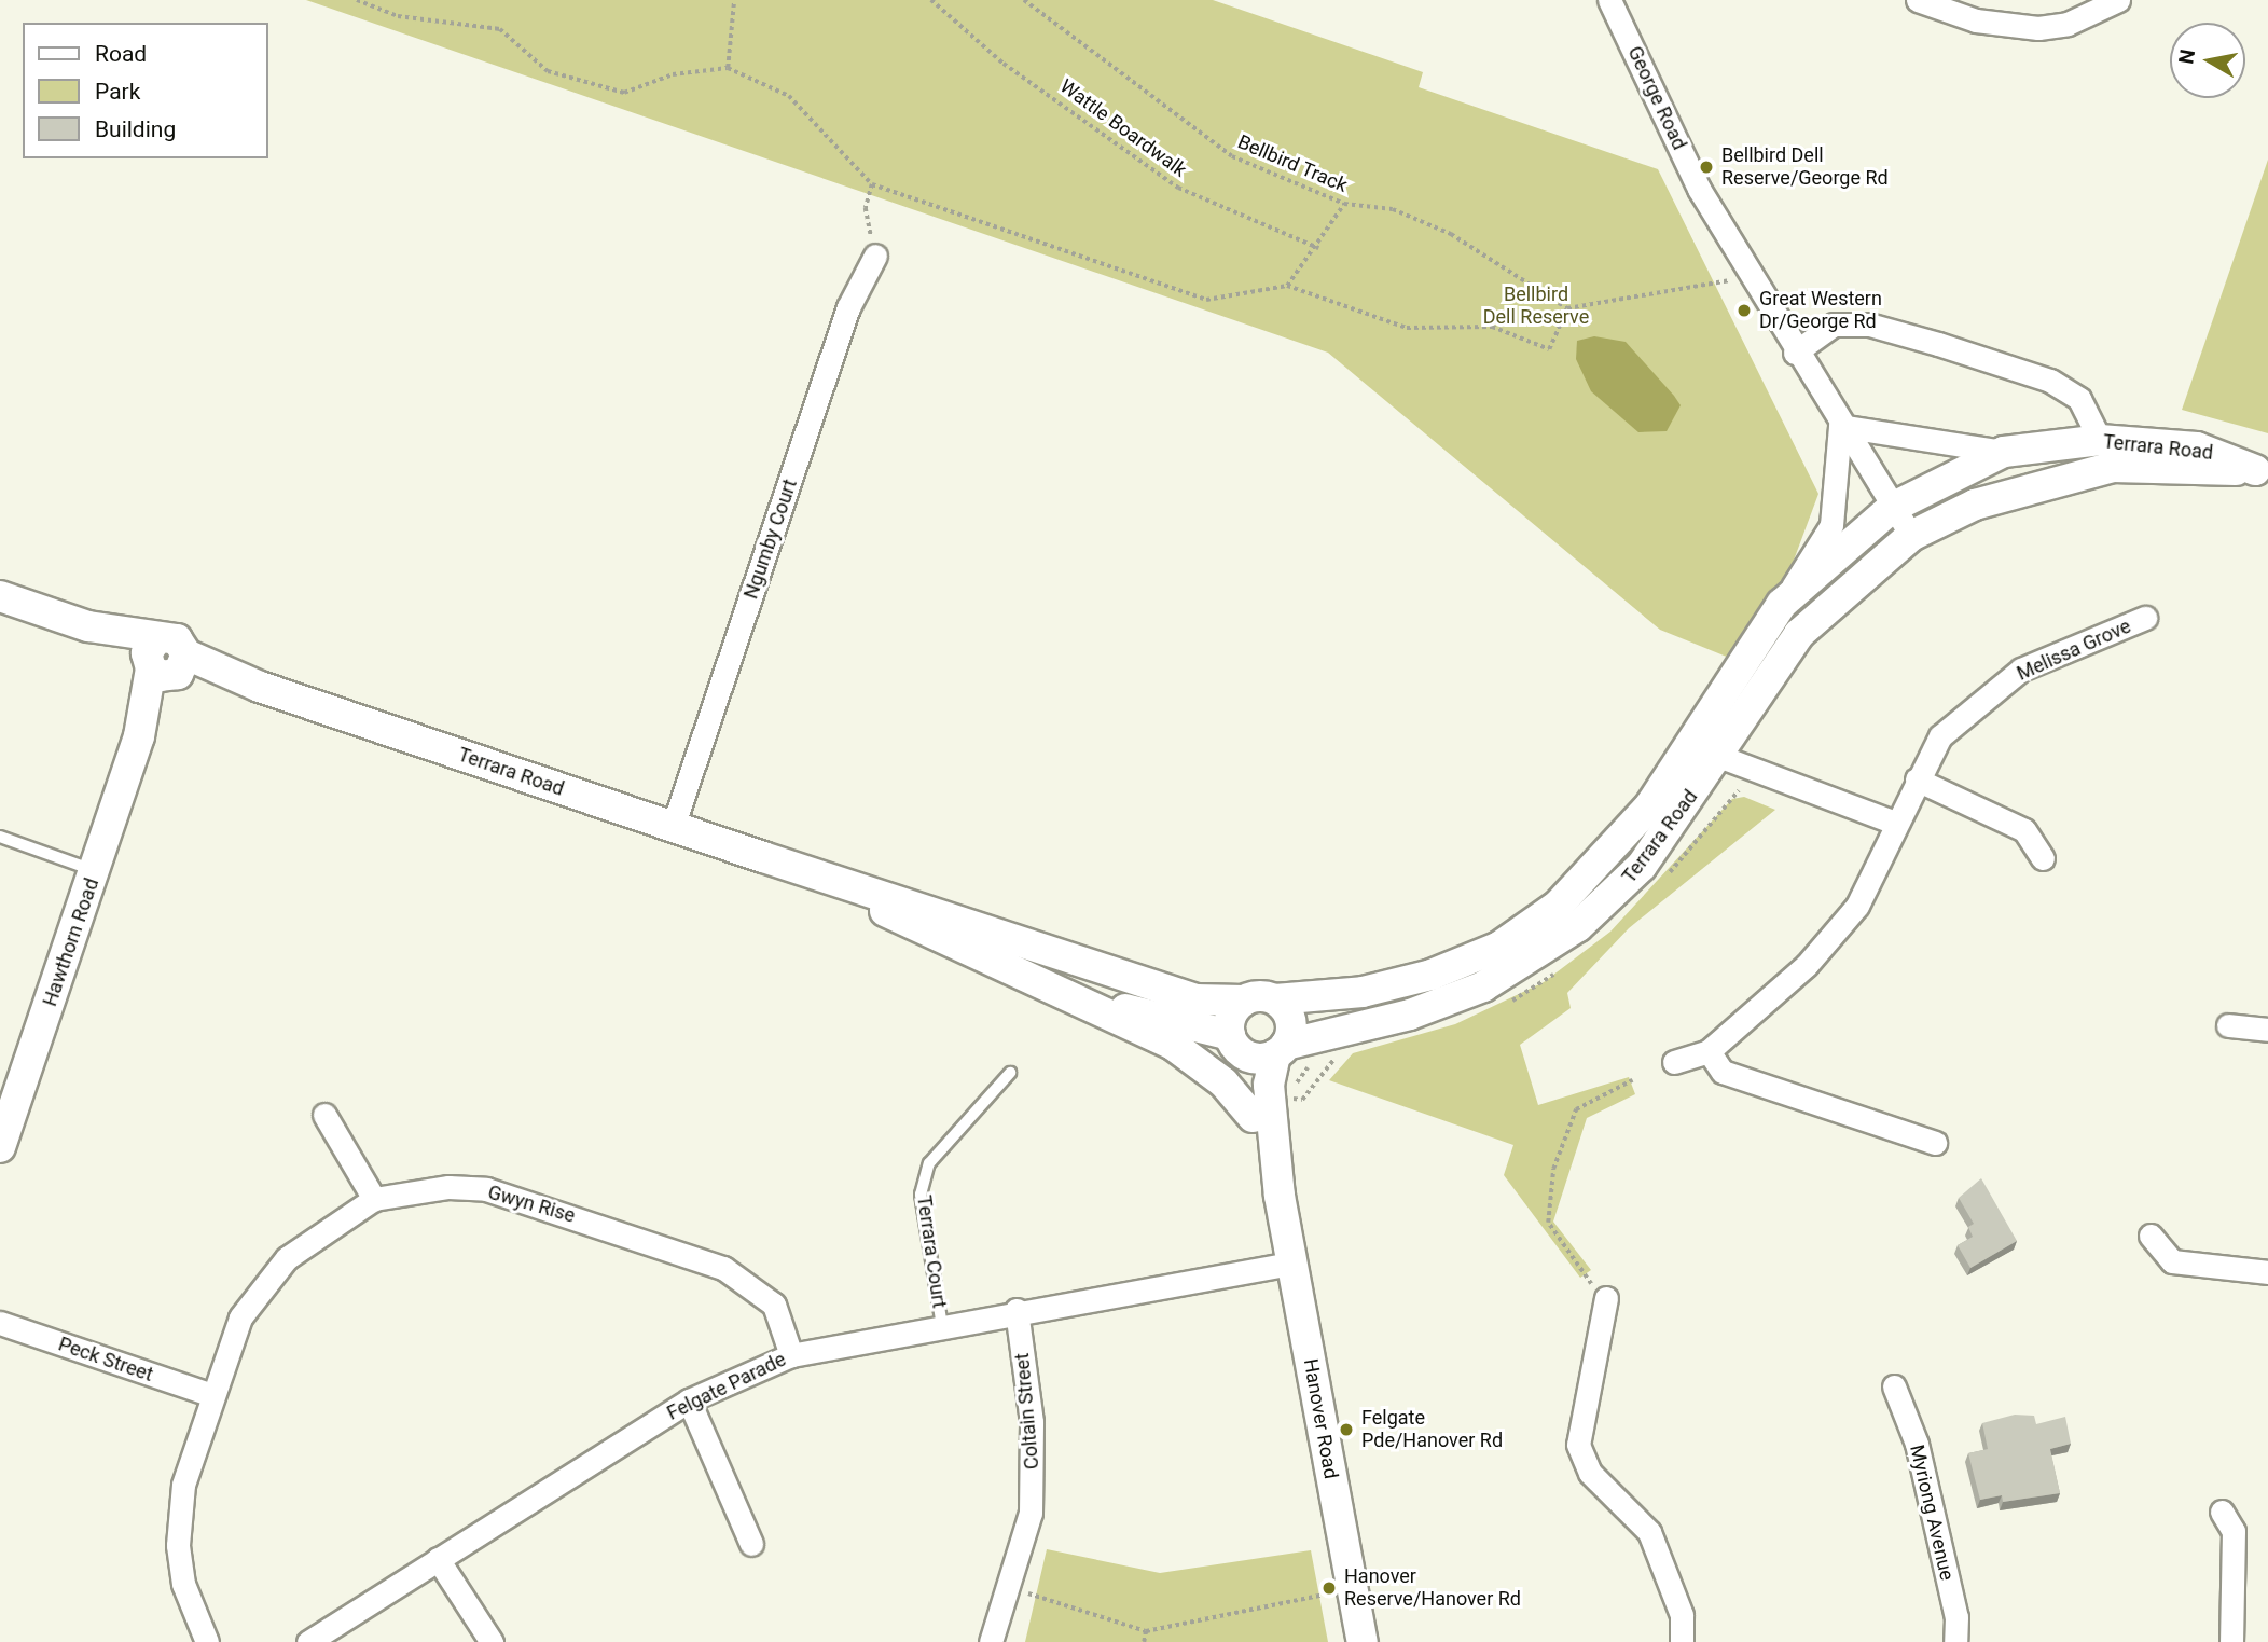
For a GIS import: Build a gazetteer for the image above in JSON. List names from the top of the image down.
{
  "streets": {
    "main road": ["Terrara Road", "Hawthorn Road", "Hanover Road"],
    "street": [
      "George Road",
      "Ngumby Court",
      "Melissa Grove",
      "Gwyn Rise",
      "Peck Street",
      "Felgate Parade",
      "Coltain Street",
      "Myriong Avenue"
    ],
    "lane": ["Terrara Court"],
    "path": ["Wattle Boardwalk", "Bellbird Track"]
  },
  "crossings": [
    ["George Road", "Terrara Road"],
    ["Terrara Road", "Ngumby Court"],
    ["Terrara Road", "Hawthorn Road"],
    ["Terrara Road", "Hanover Road"],
    ["Gwyn Rise", "Peck Street"],
    ["Gwyn Rise", "Felgate Parade"],
    ["Terrara Court", "Felgate Parade"],
    ["Felgate Parade", "Coltain Street"],
    ["Felgate Parade", "Hanover Road"]
  ],
  "parks": ["Bellbird Dell Reserve"],
  "places": [
    "Bellbird Dell Reserve/George Rd",
    "Great Western Dr/George Rd",
    "Felgate Pde/Hanover Rd",
    "Hanover Reserve/Hanover Rd"
  ],
  "legend": ["Road", "Park", "Building"],
  "north": "left"
}
